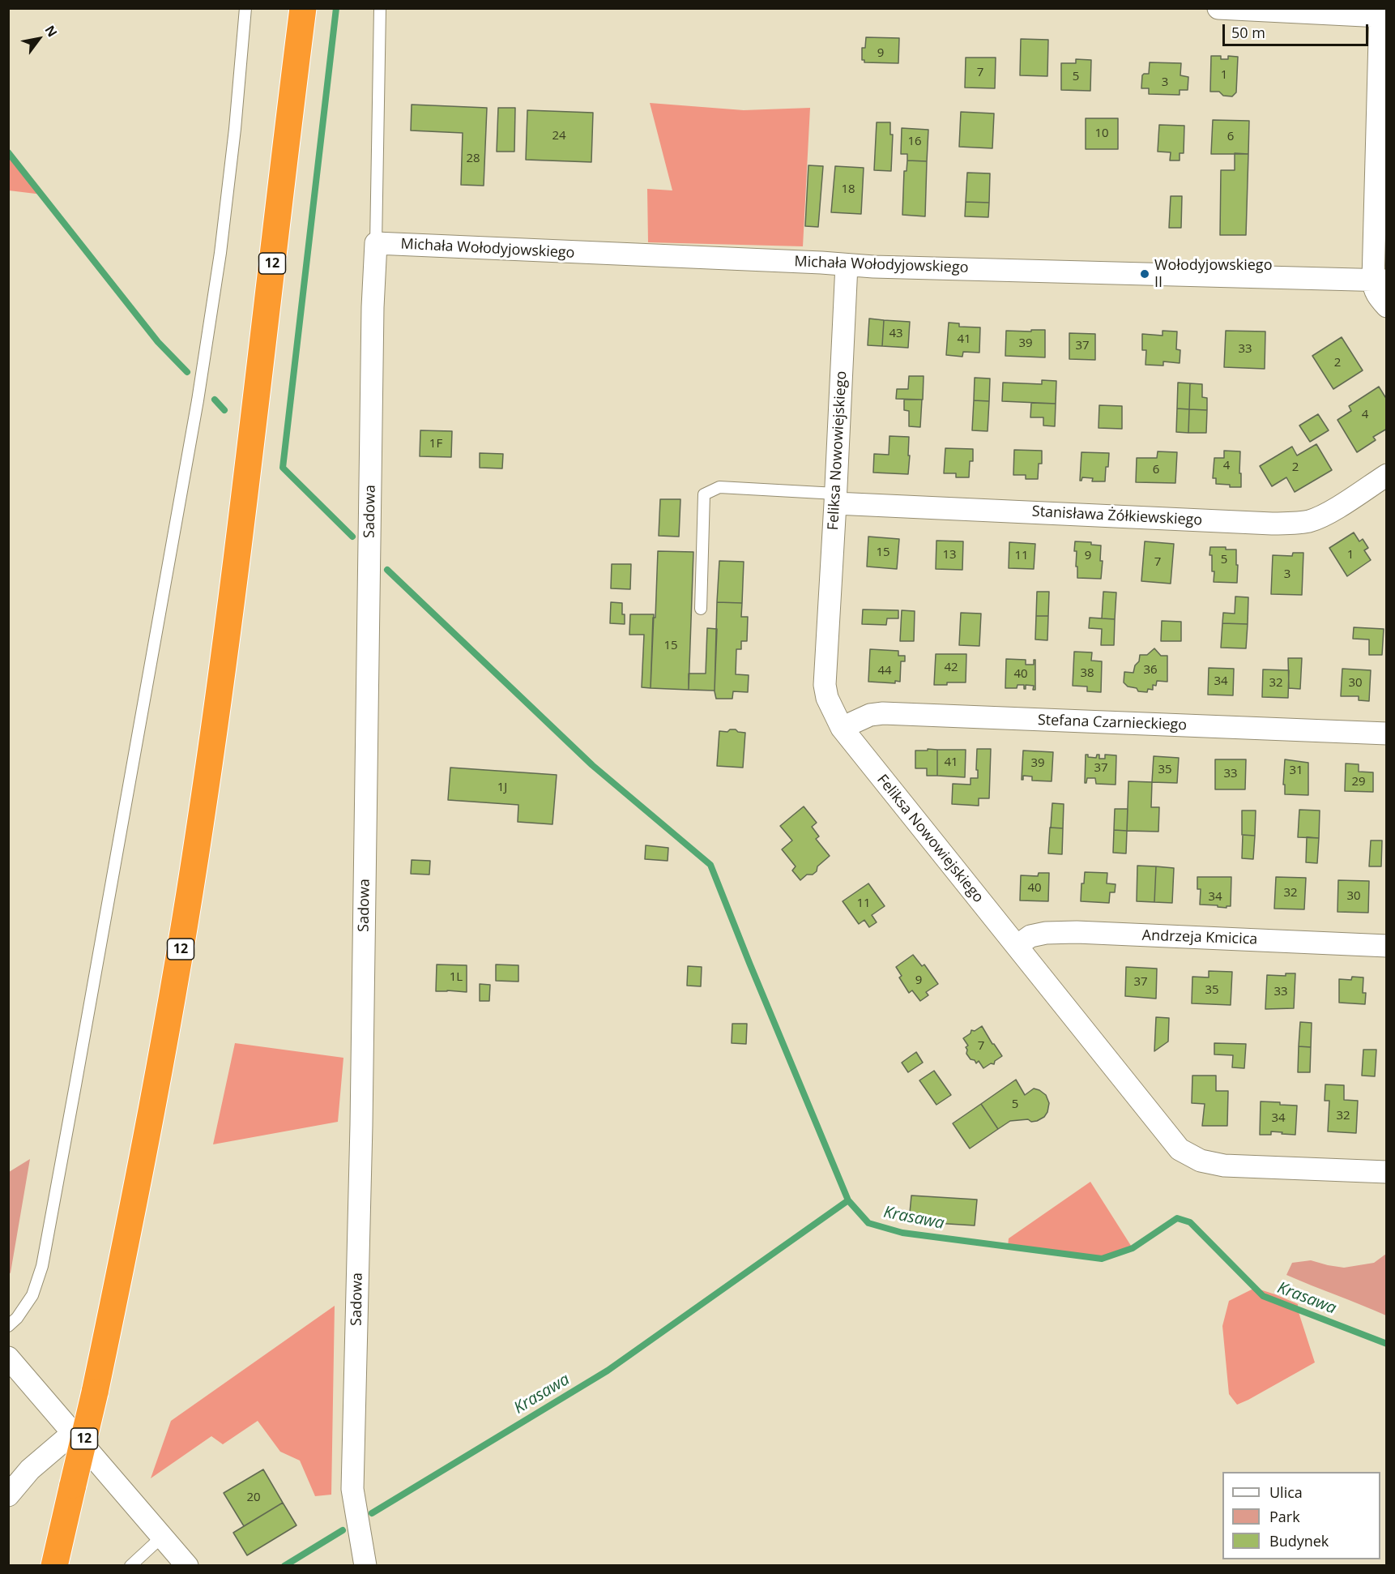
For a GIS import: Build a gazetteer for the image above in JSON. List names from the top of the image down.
{
  "streets": {
    "highway": ["12"],
    "street": [
      "Michała Wołodyjowskiego",
      "Feliksa Nowowiejskiego",
      "Sadowa",
      "Stanisława Żółkiewskiego",
      "Stefana Czarnieckiego",
      "Andrzeja Kmicica"
    ]
  },
  "crossings": [
    ["Michała Wołodyjowskiego", "Feliksa Nowowiejskiego"],
    ["Michała Wołodyjowskiego", "Sadowa"],
    ["Feliksa Nowowiejskiego", "Stanisława Żółkiewskiego"],
    ["Feliksa Nowowiejskiego", "Stefana Czarnieckiego"],
    ["Feliksa Nowowiejskiego", "Andrzeja Kmicica"]
  ],
  "water": ["Krasawa"],
  "places": ["Wołodyjowskiego II"],
  "house_numbers": [
    "9",
    "7",
    "1",
    "5",
    "3",
    "10",
    "24",
    "6",
    "16",
    "28",
    "18",
    "43",
    "41",
    "39",
    "37",
    "33",
    "2",
    "4",
    "1F",
    "4",
    "2",
    "6",
    "15",
    "13",
    "1",
    "11",
    "9",
    "5",
    "7",
    "3",
    "15",
    "42",
    "36",
    "44",
    "38",
    "40",
    "34",
    "32",
    "30",
    "41",
    "39",
    "37",
    "35",
    "31",
    "33",
    "29",
    "1J",
    "40",
    "32",
    "30",
    "34",
    "11",
    "1L",
    "9",
    "37",
    "35",
    "33",
    "7",
    "5",
    "32",
    "34",
    "20"
  ],
  "legend": ["Ulica", "Park", "Budynek"],
  "scale_bar": "50 m",
  "north": "top right"
}
